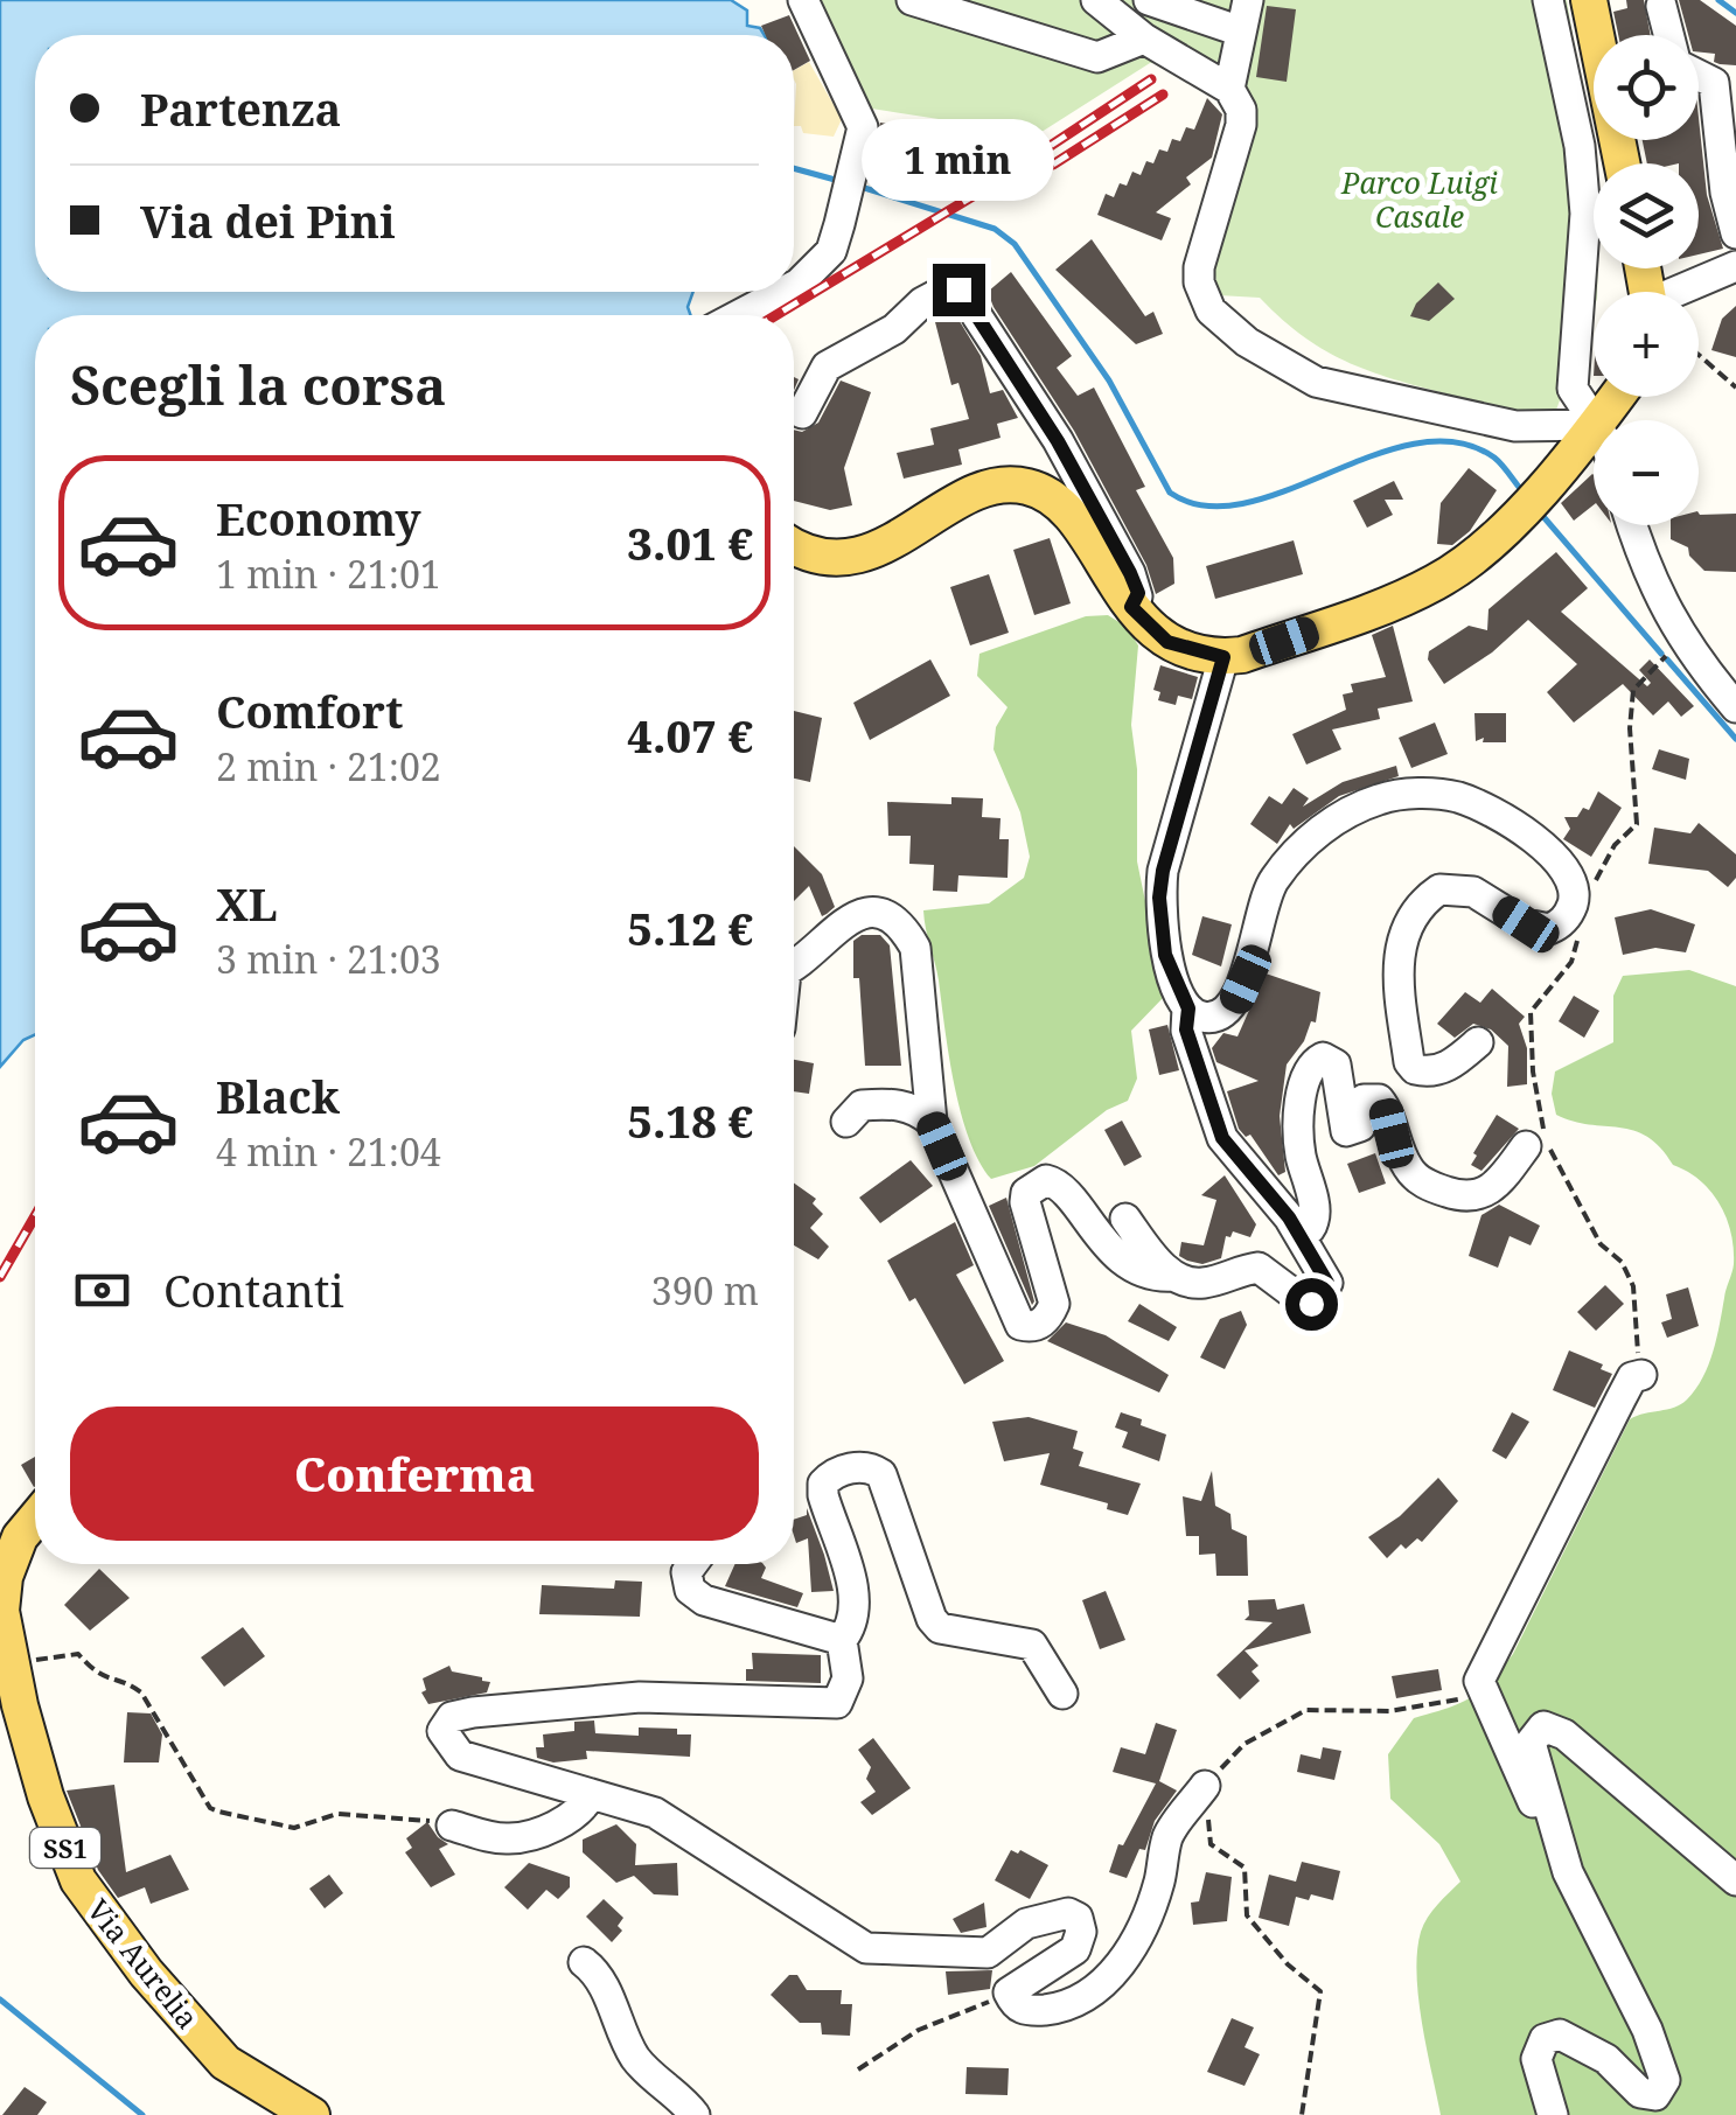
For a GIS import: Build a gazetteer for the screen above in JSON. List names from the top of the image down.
{
  "streets": {
    "main road": ["SS1", "Via Aurelia"]
  },
  "parks": ["Parco Luigi Casale"],
  "page": {
    "map_buttons": ["+", "−"],
    "banner": ["Partenza", "Via dei Pini"],
    "bubble": "1 min",
    "heading": "Scegli la corsa",
    "list": [
      {
        "name": "Economy",
        "note": "1 min · 21:01",
        "value": "3.01 €"
      },
      {
        "name": "Comfort",
        "note": "2 min · 21:02",
        "value": "4.07 €"
      },
      {
        "name": "XL",
        "note": "3 min · 21:03",
        "value": "5.12 €"
      },
      {
        "name": "Black",
        "note": "4 min · 21:04",
        "value": "5.18 €"
      }
    ],
    "pay": ["Contanti", "390 m"],
    "buttons": "Conferma"
  }
}
